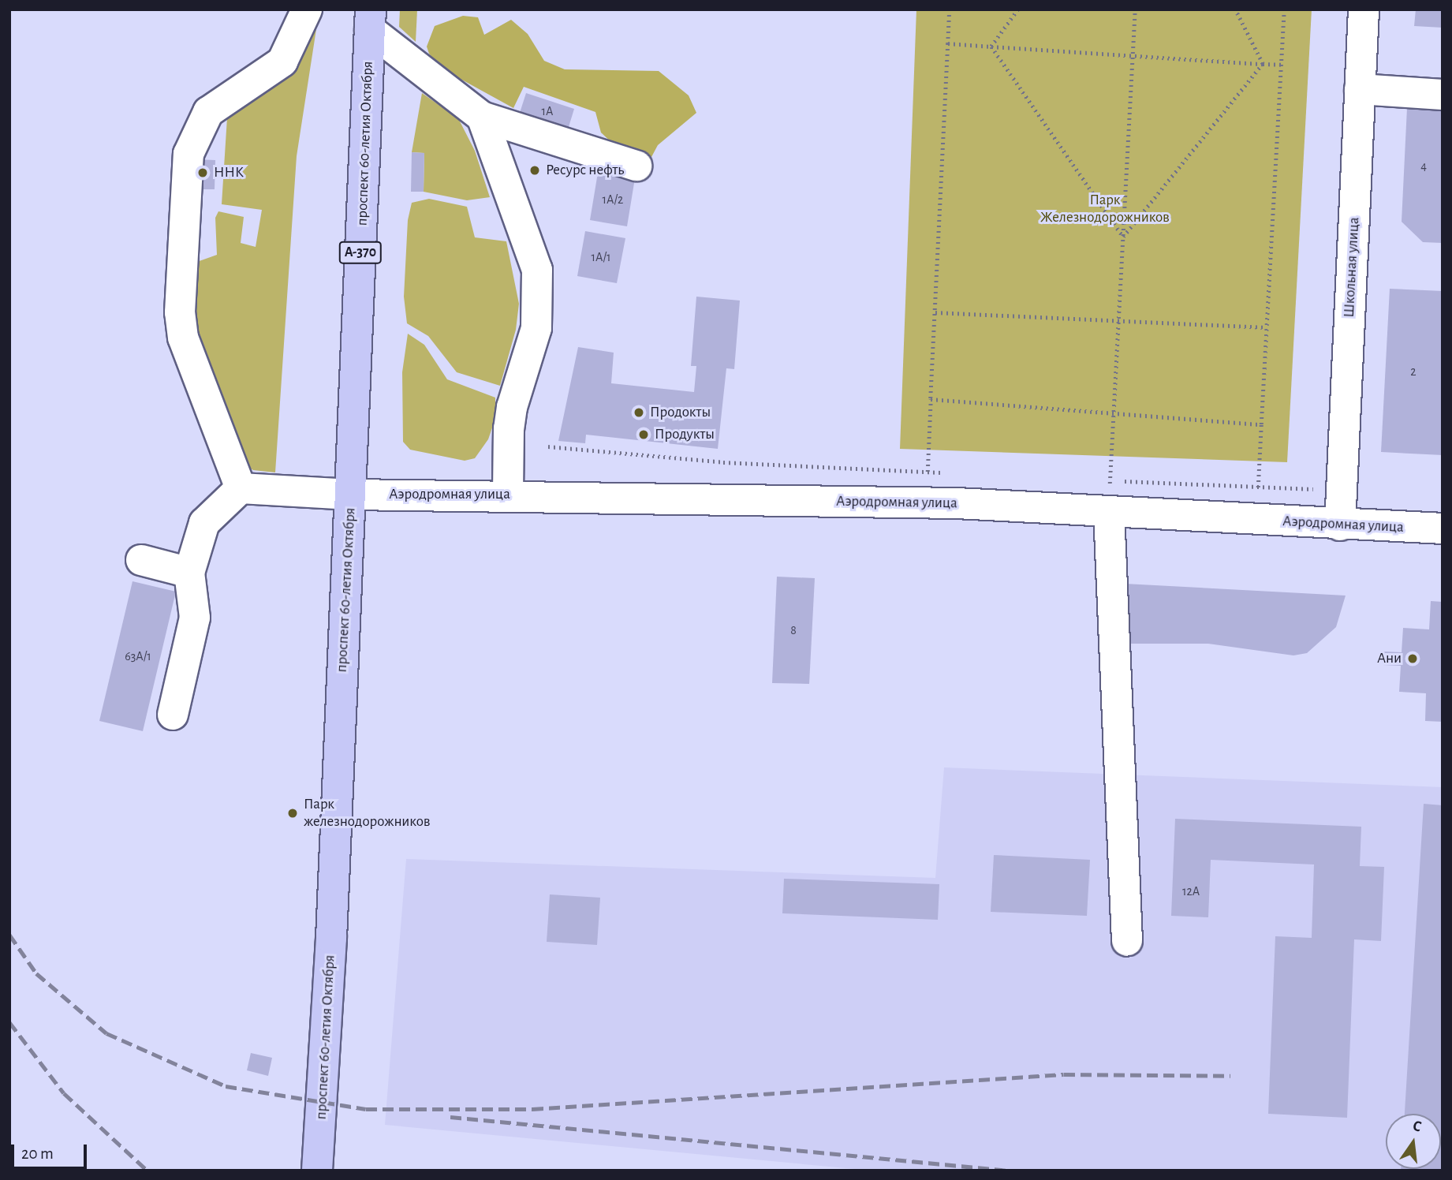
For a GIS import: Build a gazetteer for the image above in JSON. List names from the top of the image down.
{
  "streets": {
    "highway": ["проспект 60-летия Октября", "А-370"],
    "street": ["Школьная улица", "Аэродромная улица"]
  },
  "crossings": [
    ["проспект 60-летия Октября", "Аэродромная улица"],
    ["Школьная улица", "Аэродромная улица"]
  ],
  "parks": ["Парк Железнодорожников"],
  "places": [
    "Ресурс нефть",
    "ННК",
    "Продокты",
    "Продукты",
    "Ани",
    "Парк железнодорожников"
  ],
  "house_numbers": [
    "1А",
    "4",
    "1А/2",
    "1А/1",
    "2",
    "8",
    "63А/1",
    "12А"
  ],
  "scale_bar": "20 m",
  "north": "top"
}
